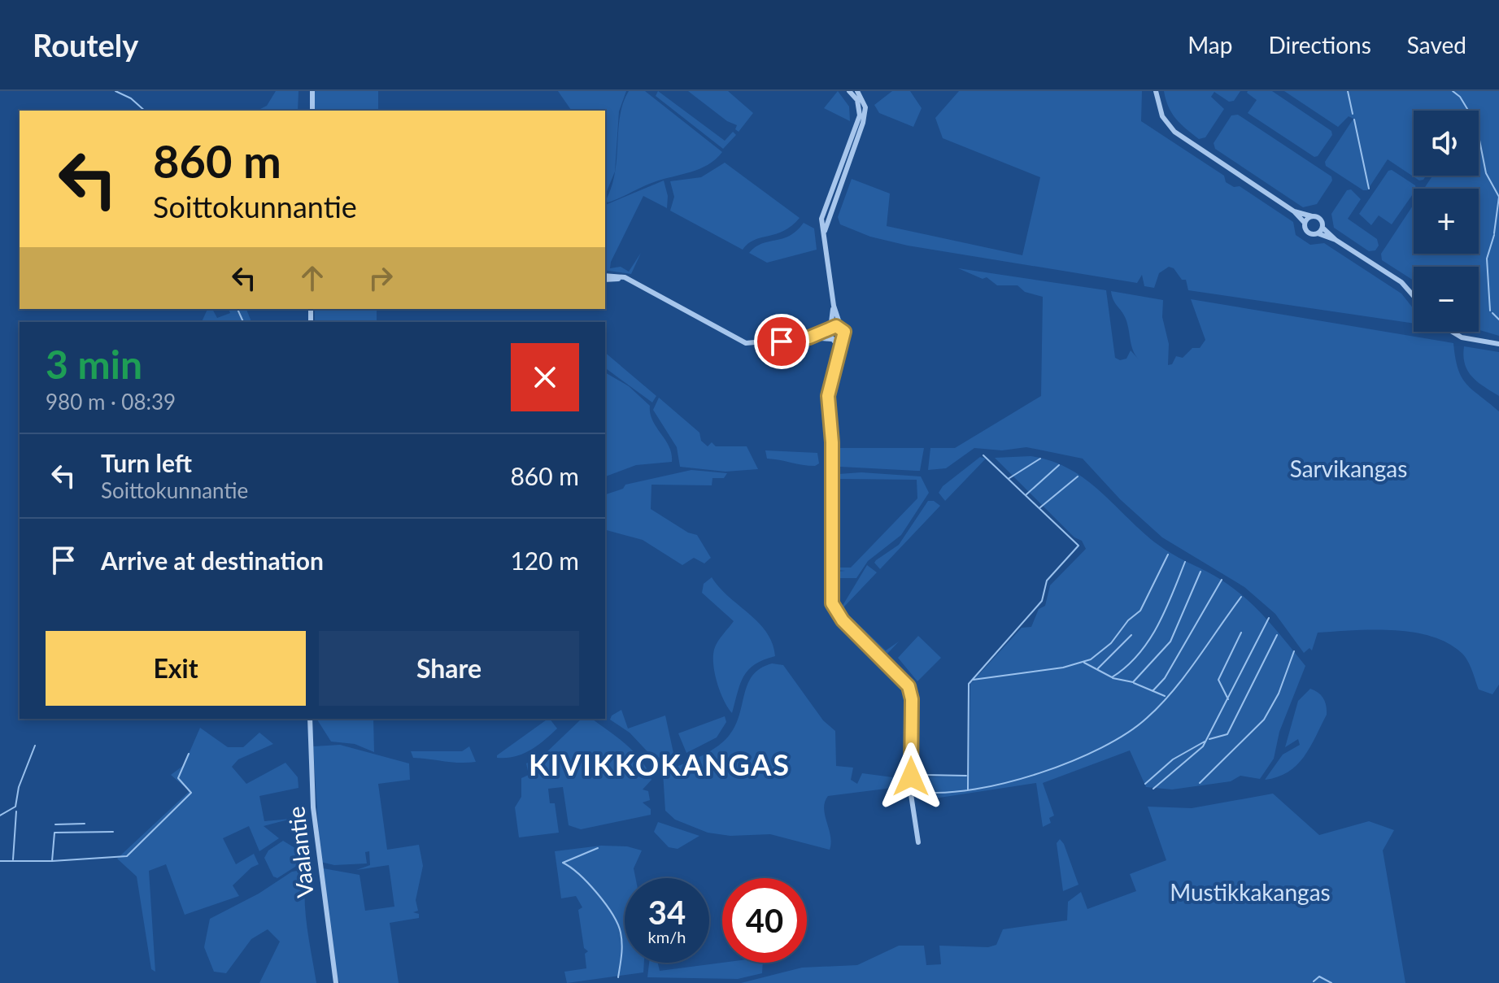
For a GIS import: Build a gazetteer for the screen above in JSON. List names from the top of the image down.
{
  "streets": {
    "street": ["Vaalantie"]
  },
  "districts": ["KIVIKKOKANGAS"],
  "parks": ["Sarvikangas", "Mustikkakangas"],
  "page": {
    "header": "Routely",
    "nav": ["Map", "Directions", "Saved"],
    "map_buttons": ["+", "−"],
    "turn": ["860 m", "Soittokunnantie"],
    "heading": ["3 min", "980 m · 08:39"],
    "list": [
      {
        "name": "Turn left",
        "note": "Soittokunnantie",
        "value": "860 m"
      },
      {
        "name": "Arrive at destination",
        "value": "120 m"
      }
    ],
    "buttons": ["Exit", "Share"],
    "speed": "34 km/h",
    "limit": "40"
  }
}
